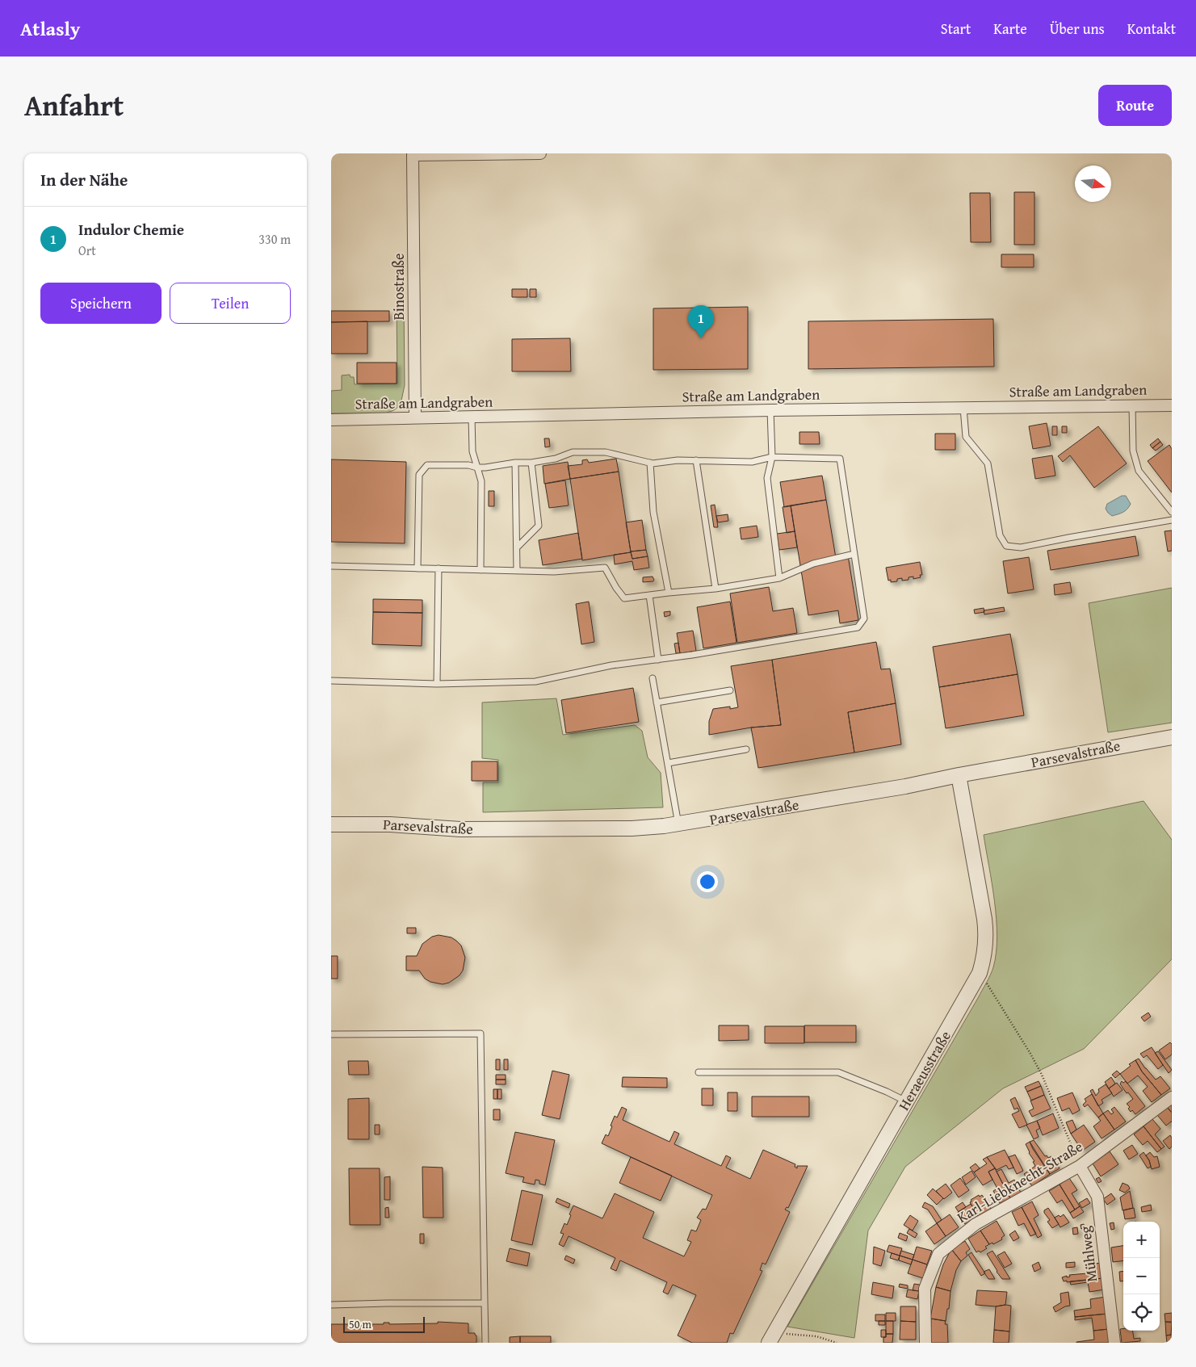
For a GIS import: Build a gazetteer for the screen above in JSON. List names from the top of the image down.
{
  "streets": {
    "street": [
      "Binostraße",
      "Straße am Landgraben",
      "Parsevalstraße",
      "Heraeusstraße",
      "Karl-Liebknecht-Straße",
      "Mühlweg"
    ]
  },
  "crossings": [
    ["Binostraße", "Straße am Landgraben"],
    ["Parsevalstraße", "Heraeusstraße"],
    ["Karl-Liebknecht-Straße", "Mühlweg"]
  ],
  "scale_bar": "50 m",
  "north": "right",
  "page": {
    "header": "Atlasly",
    "nav": [
      "Start",
      "Karte",
      "Über uns",
      "Kontakt"
    ],
    "title": "Anfahrt",
    "buttons": [
      "Route",
      ["Speichern", "Teilen"]
    ],
    "heading": "In der Nähe",
    "list": [
      {
        "mark": "1",
        "name": "Indulor Chemie",
        "note": "Ort",
        "value": "330 m"
      }
    ],
    "pins": "1",
    "map_buttons": ["+", "−"],
    "scale": "50 m"
  }
}
